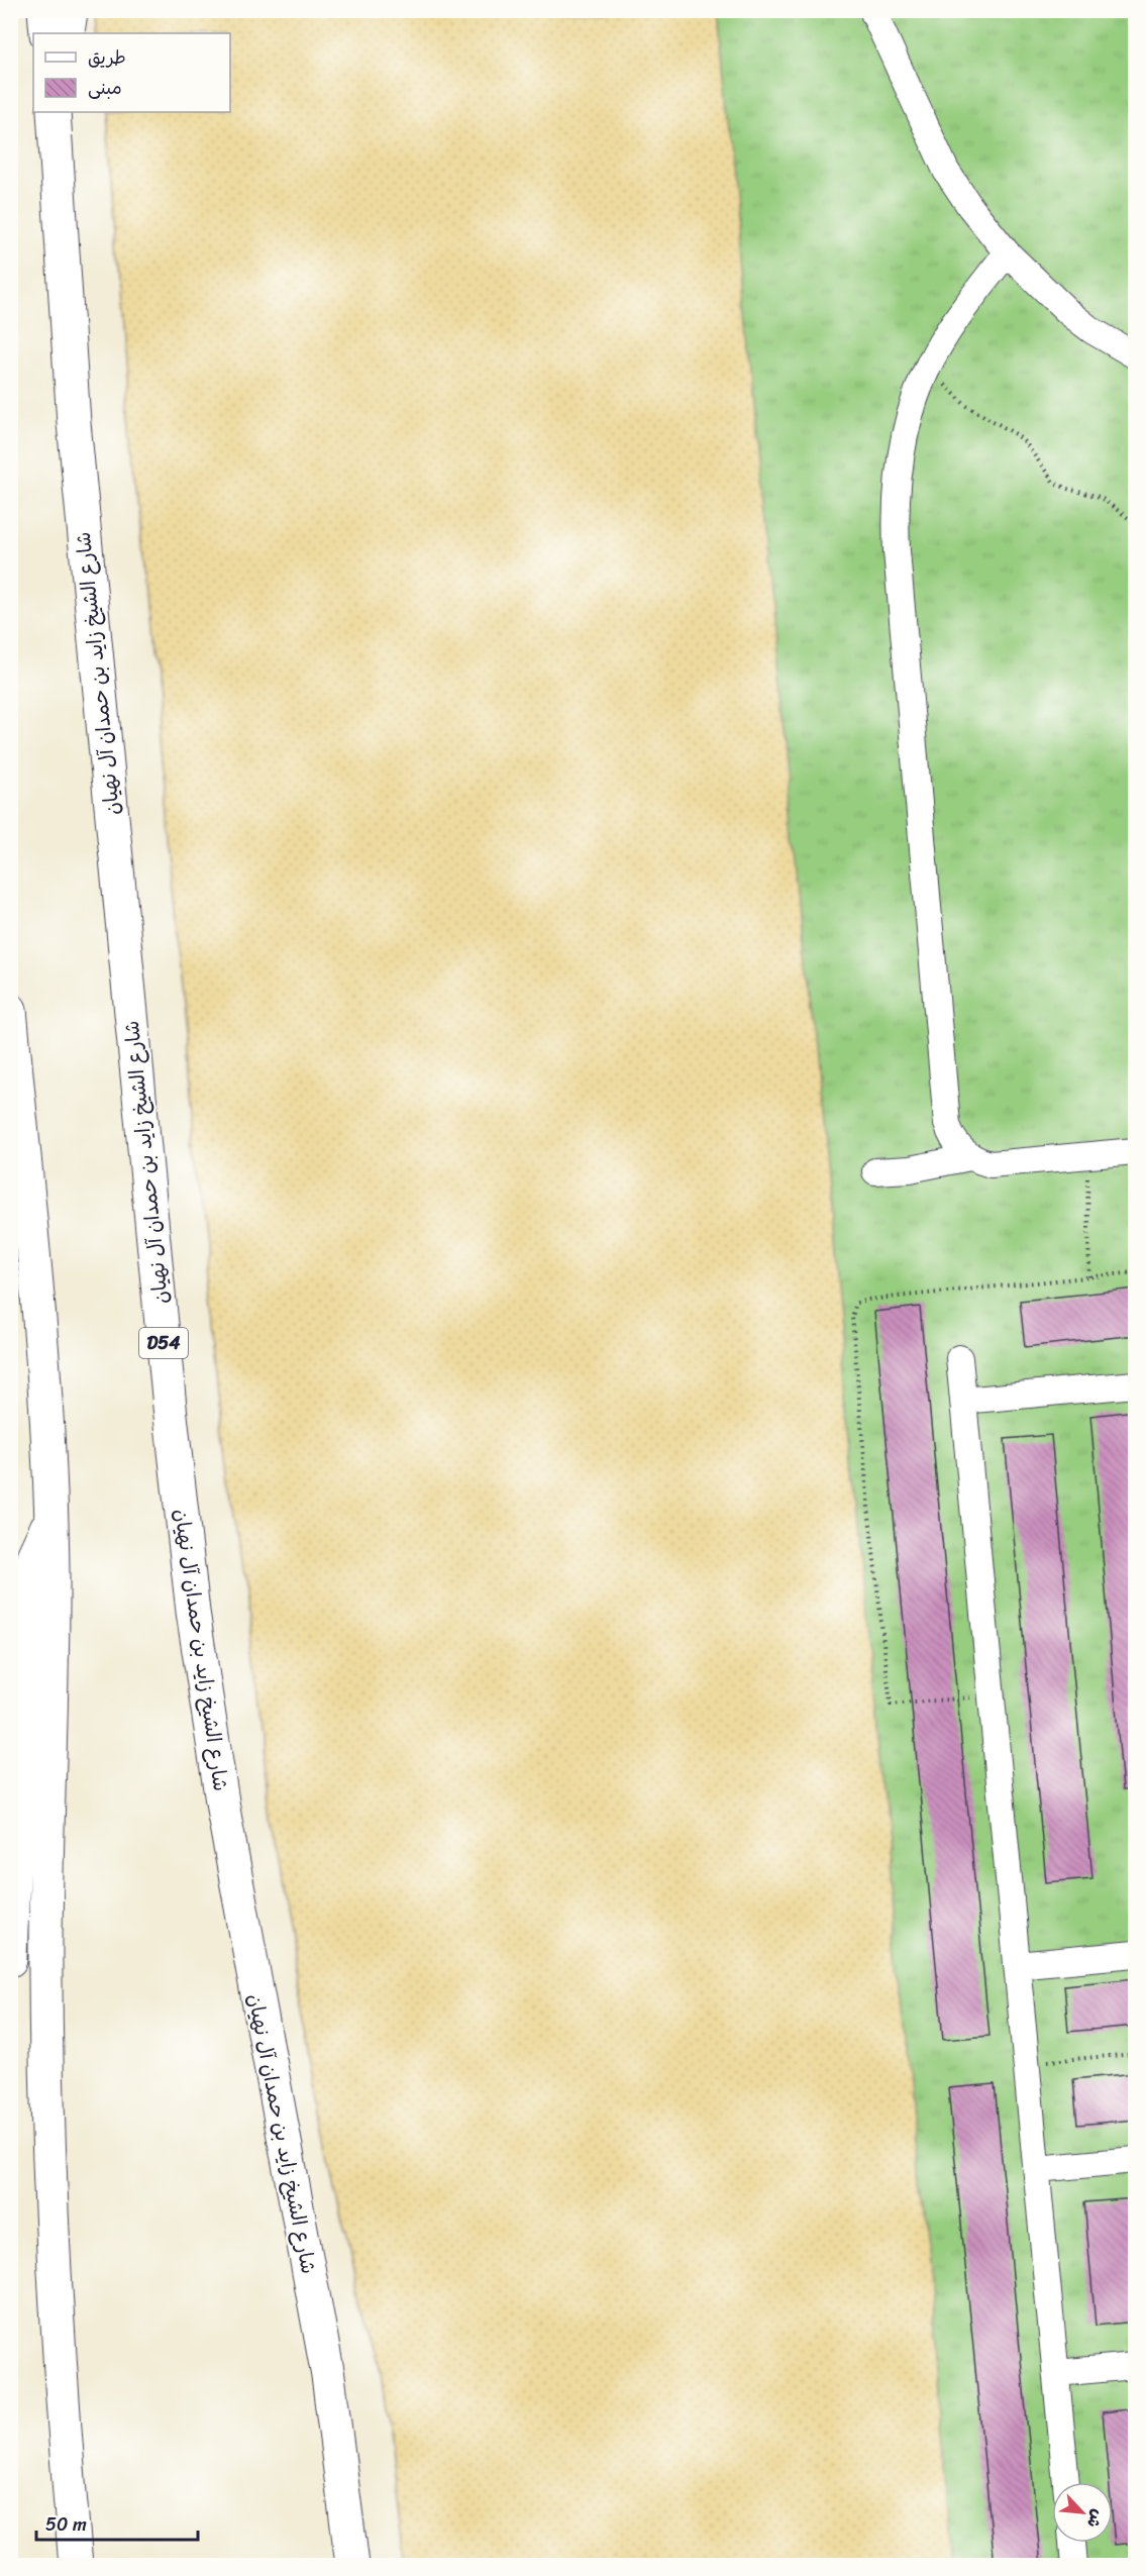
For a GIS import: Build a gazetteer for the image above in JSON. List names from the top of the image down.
{
  "streets": {
    "highway": ["شارع الشيخ زايد بن حمدان آل نهيان", "D54"]
  },
  "legend": ["طريق", "مبنى"],
  "scale_bar": "50 m",
  "north": "bottom right"
}
